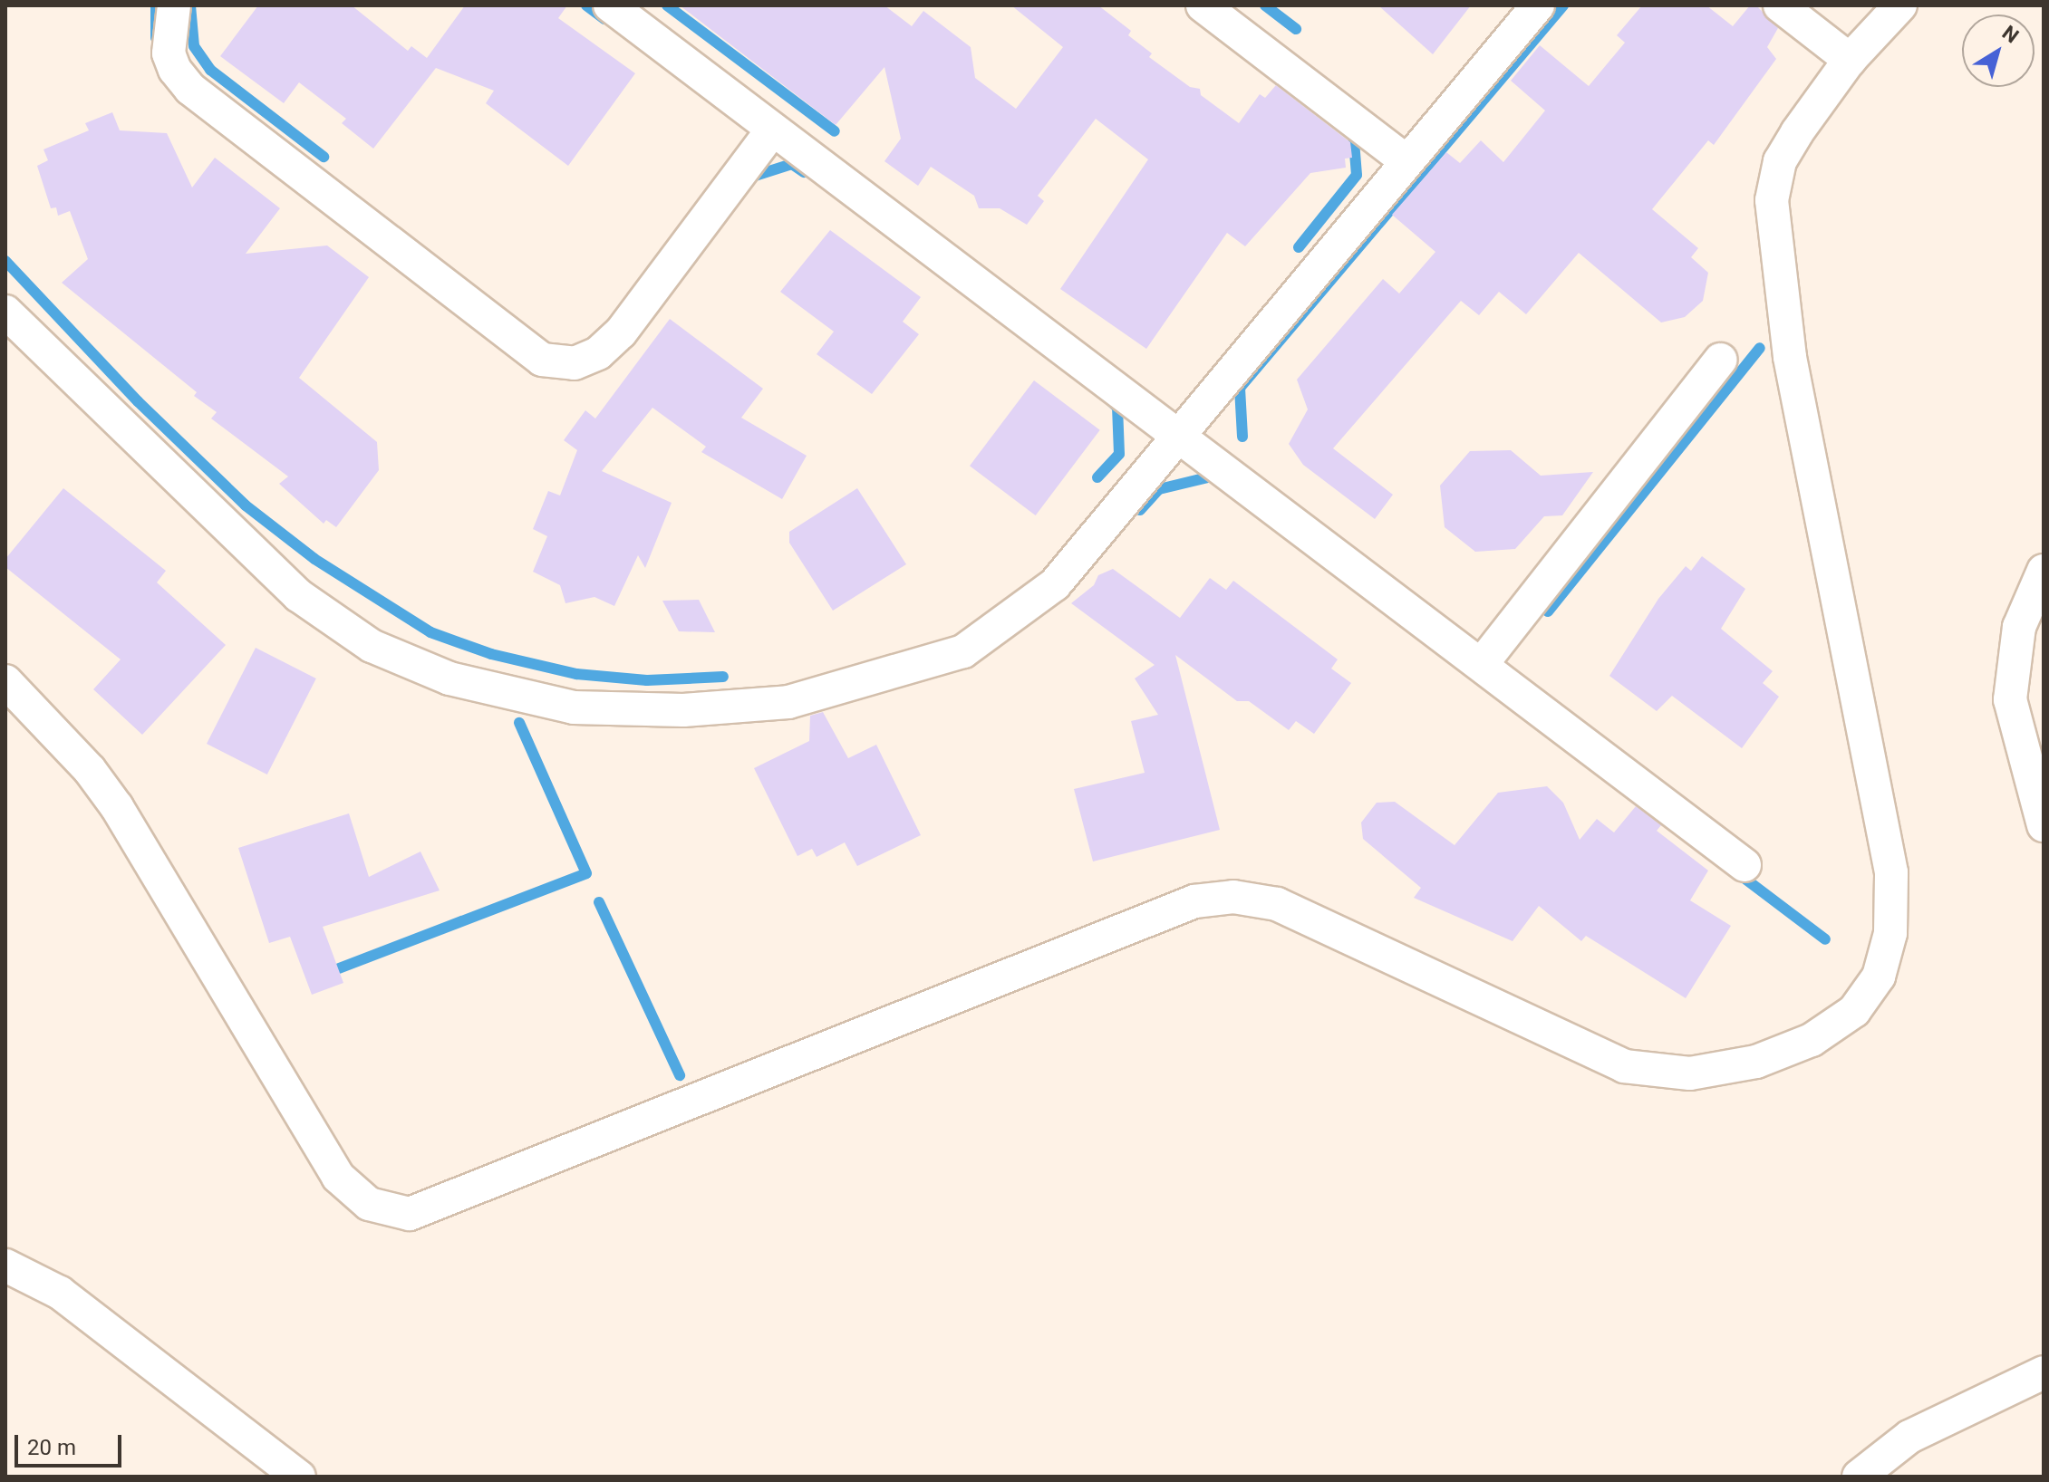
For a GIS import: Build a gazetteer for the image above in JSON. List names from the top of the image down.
{
  "scale_bar": "20 m",
  "north": "top right"
}
